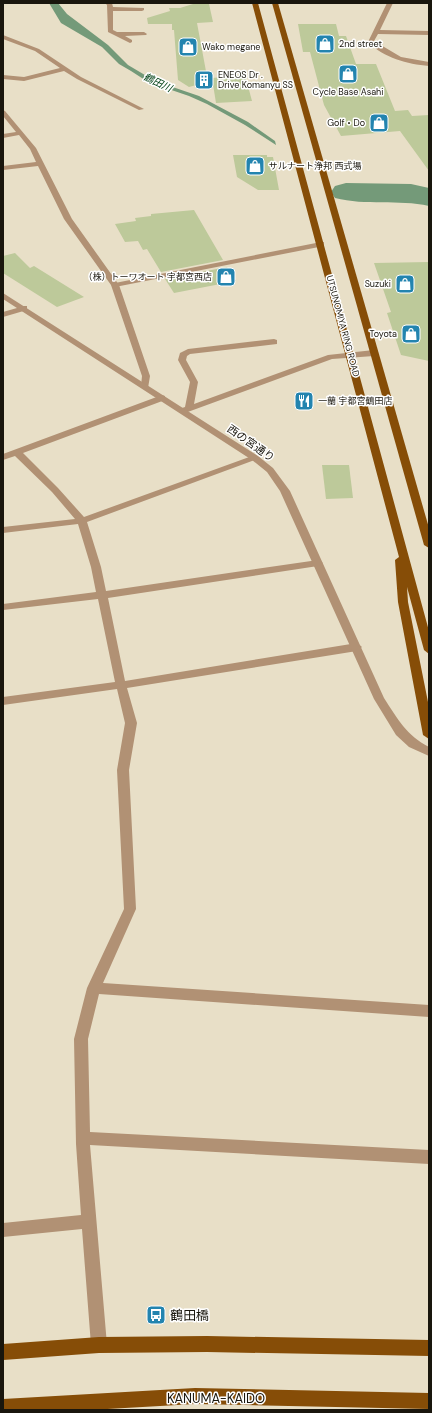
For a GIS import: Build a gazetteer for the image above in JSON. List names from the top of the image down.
{
  "streets": {
    "main road": ["UTSUNOMIYA RING ROAD", "KANUMA-KAIDO"],
    "street": ["西の宮通り"]
  },
  "water": ["鶴田川"],
  "places": {
    "shop": [
      "2nd street",
      "Wako megane",
      "Cycle Base Asahi",
      "Golf・Do",
      "サルナート浄邦 西式場",
      "（株）トーワオート 宇都宮西店",
      "Suzuki",
      "Toyota"
    ],
    "building": ["ENEOS Dr . Drive Komanyu SS"],
    "restaurant": ["一蘭 宇都宮鶴田店"],
    "bus stop": ["鶴田橋"]
  }
}
